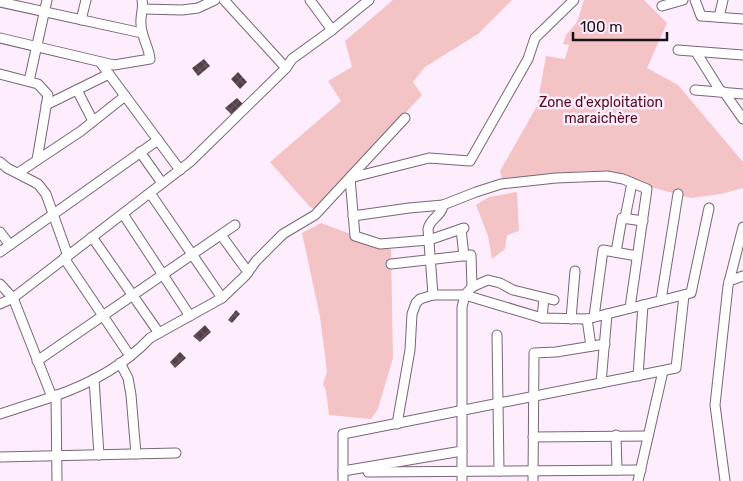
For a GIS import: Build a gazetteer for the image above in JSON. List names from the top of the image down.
{
  "parks": ["Zone d'exploitation maraichère"],
  "scale_bar": "100 m"
}
